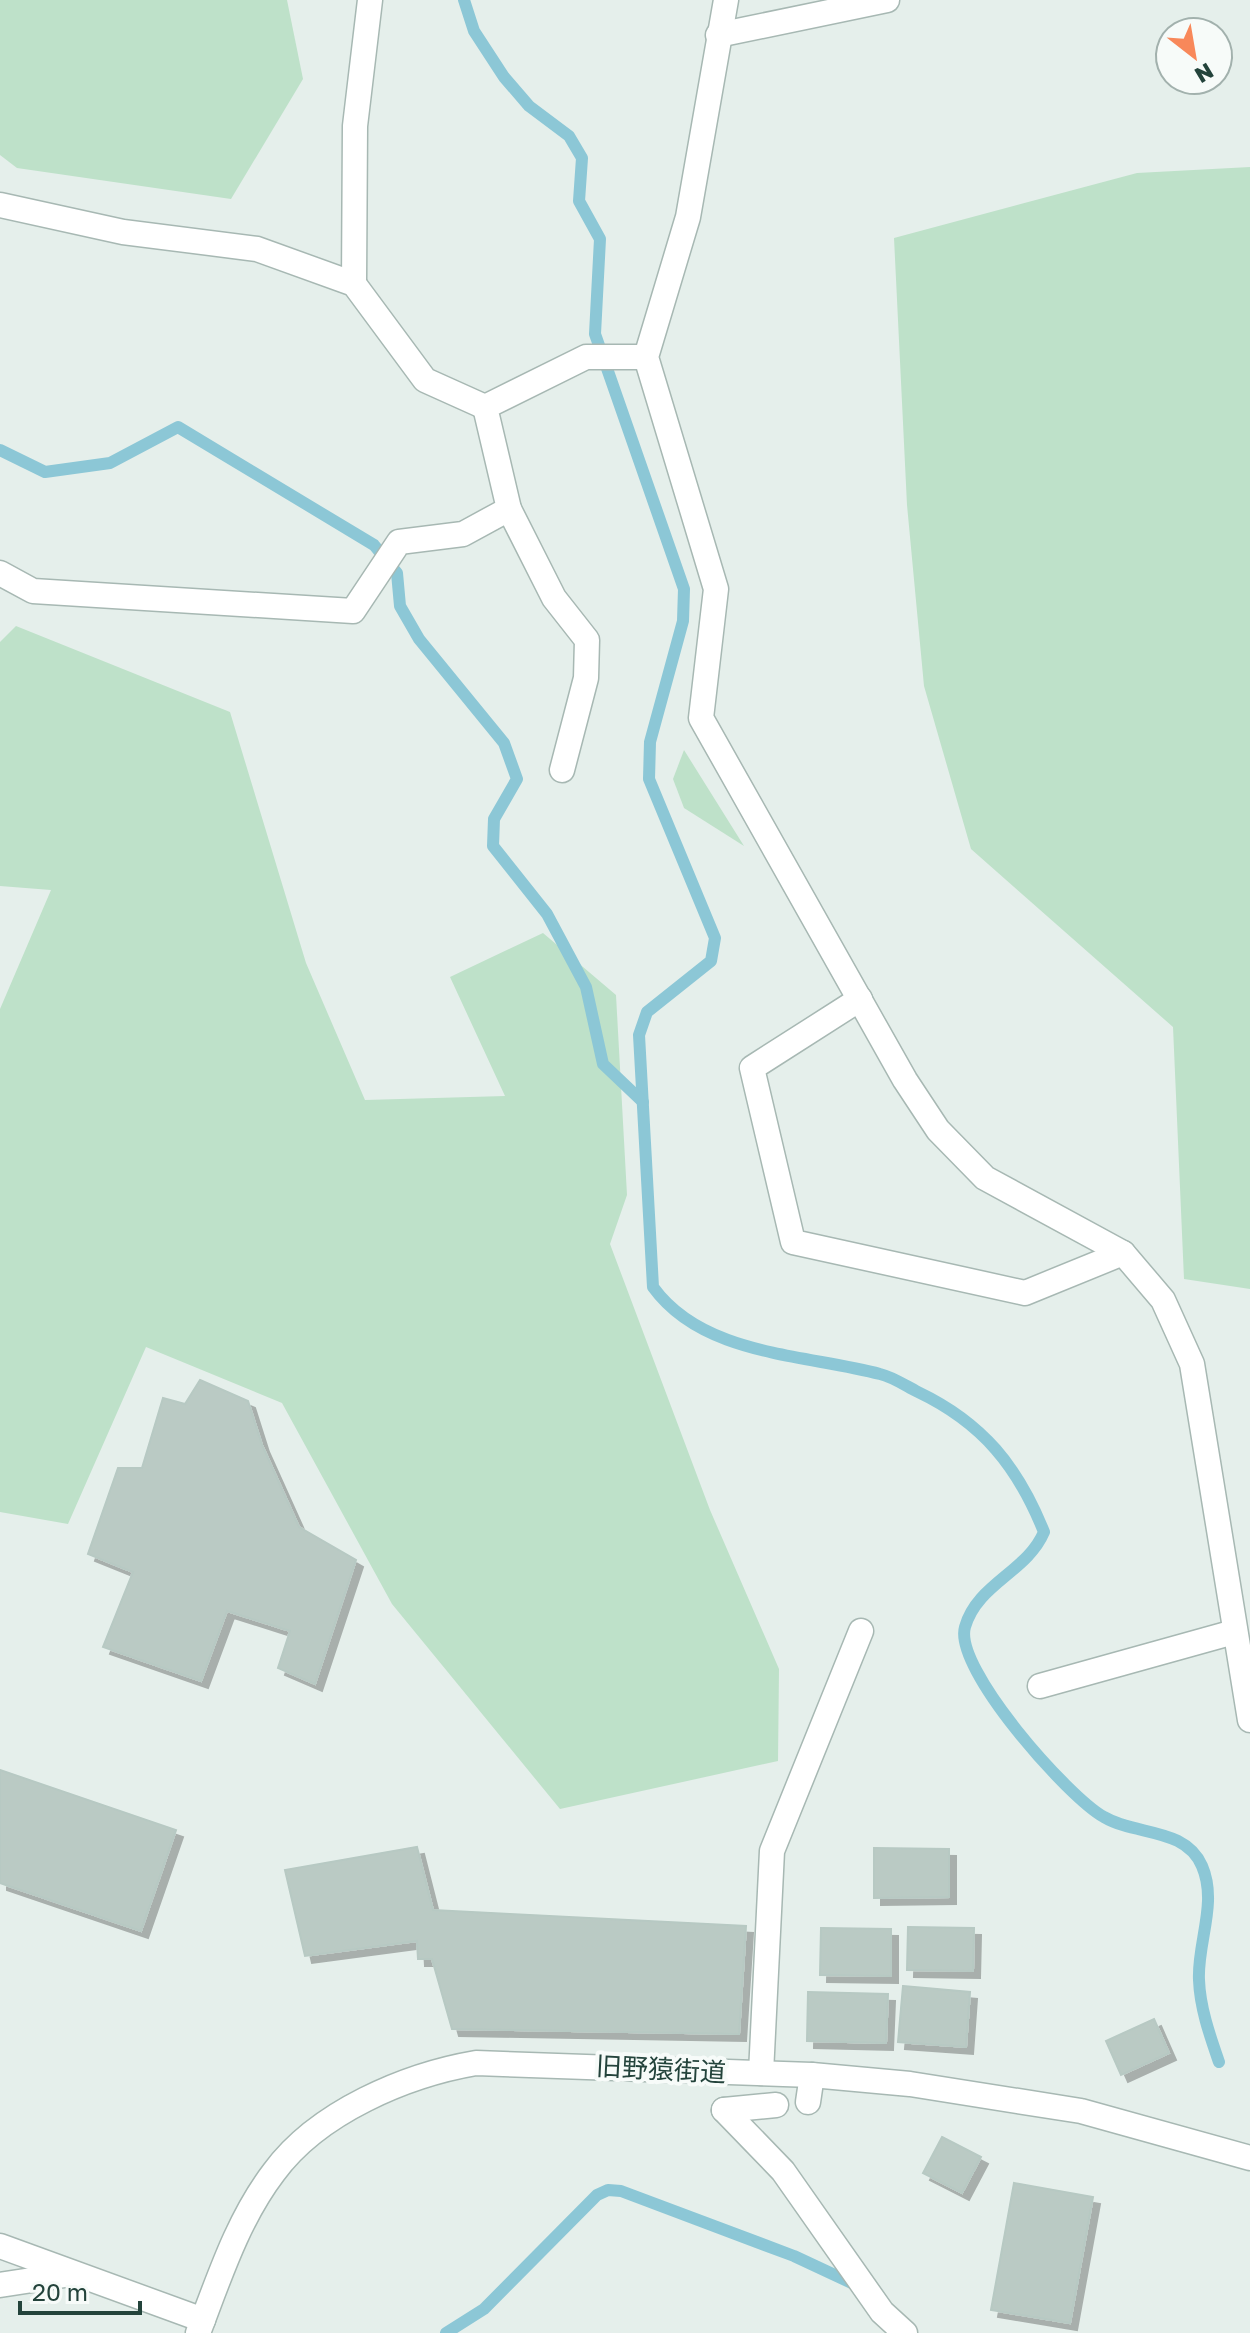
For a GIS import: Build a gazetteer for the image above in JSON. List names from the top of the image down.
{
  "streets": {
    "street": ["旧野猿街道"]
  },
  "scale_bar": "20 m",
  "north": "bottom right"
}
